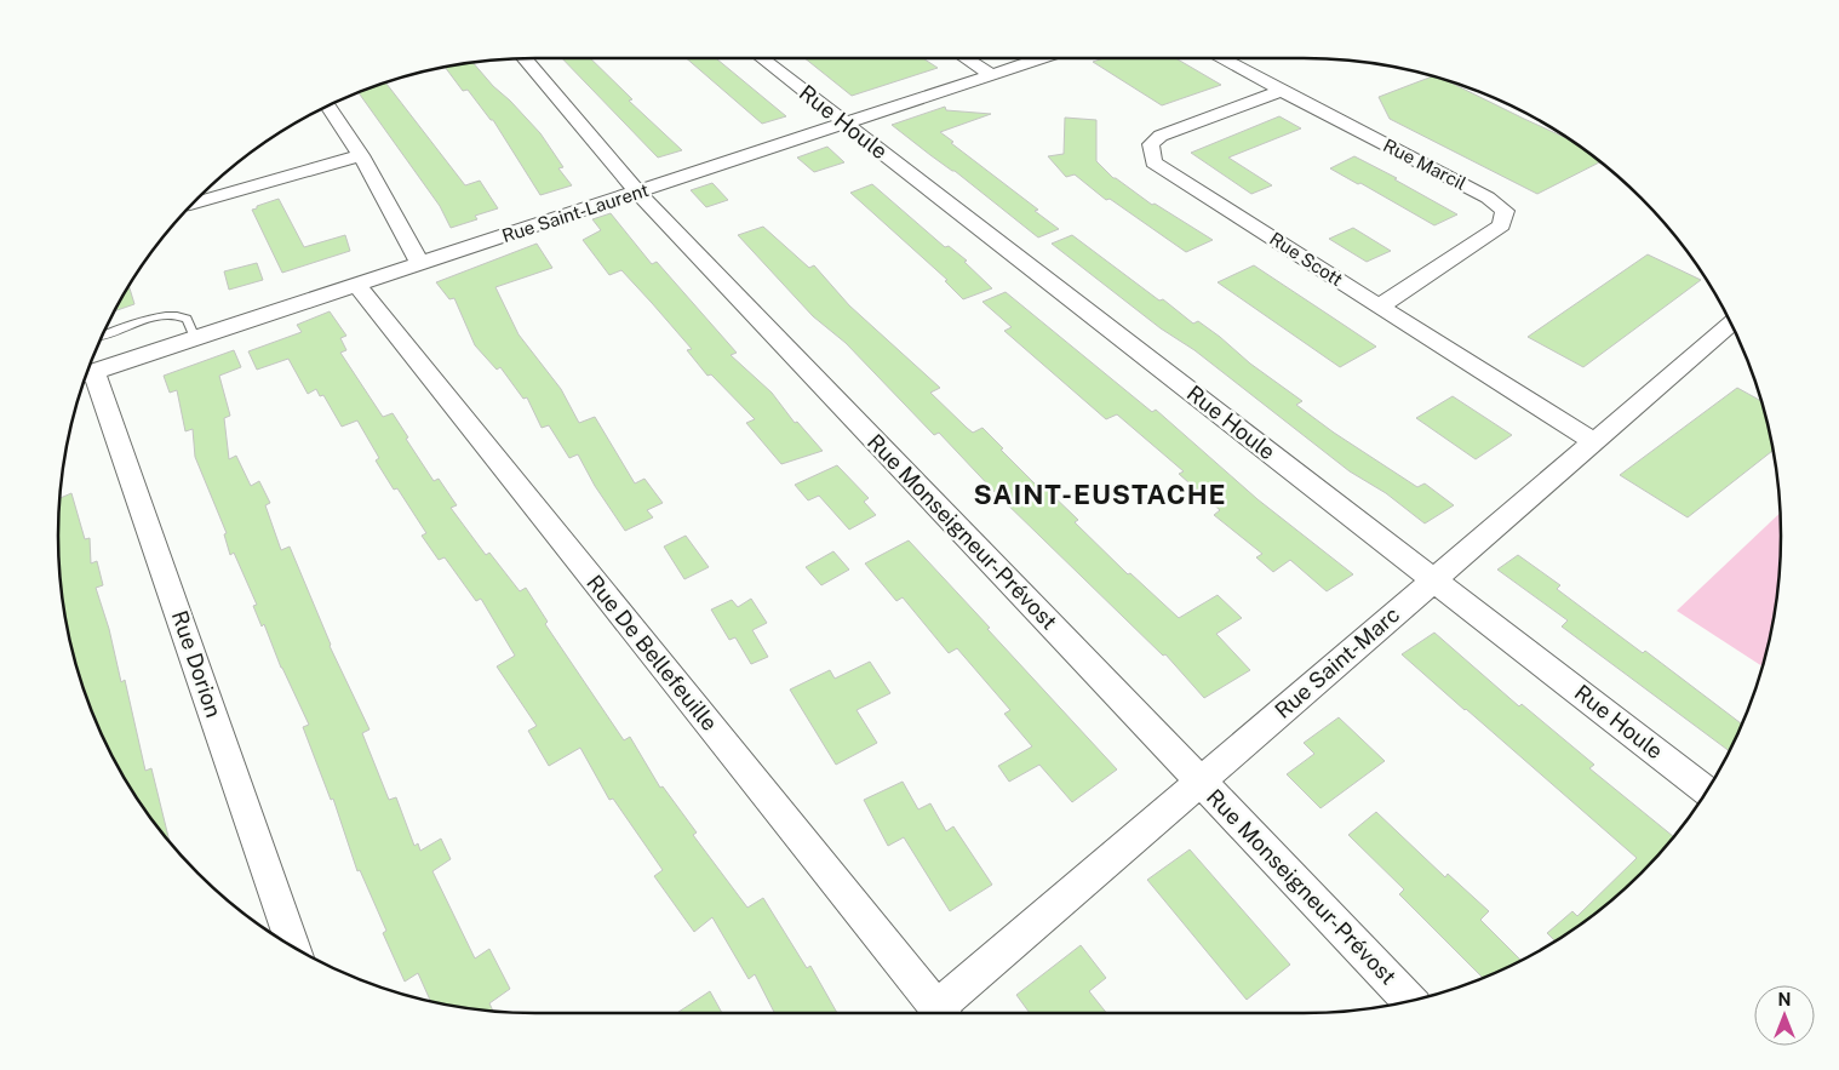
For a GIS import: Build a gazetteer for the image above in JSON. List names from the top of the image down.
{
  "streets": {
    "street": [
      "Rue Houle",
      "Rue Marcil",
      "Rue Saint-Laurent",
      "Rue Scott",
      "Rue Monseigneur-Prévost",
      "Rue De Bellefeuille",
      "Rue Saint-Marc",
      "Rue Dorion"
    ]
  },
  "crossings": [
    ["Rue Houle", "Rue Saint-Laurent"],
    ["Rue Houle", "Rue Saint-Marc"],
    ["Rue Marcil", "Rue Scott"],
    ["Rue Saint-Laurent", "Rue Monseigneur-Prévost"],
    ["Rue Saint-Laurent", "Rue De Bellefeuille"],
    ["Rue Saint-Laurent", "Rue Dorion"],
    ["Rue Scott", "Rue Saint-Marc"],
    ["Rue Monseigneur-Prévost", "Rue Saint-Marc"]
  ],
  "districts": ["SAINT-EUSTACHE"],
  "north": "top"
}
